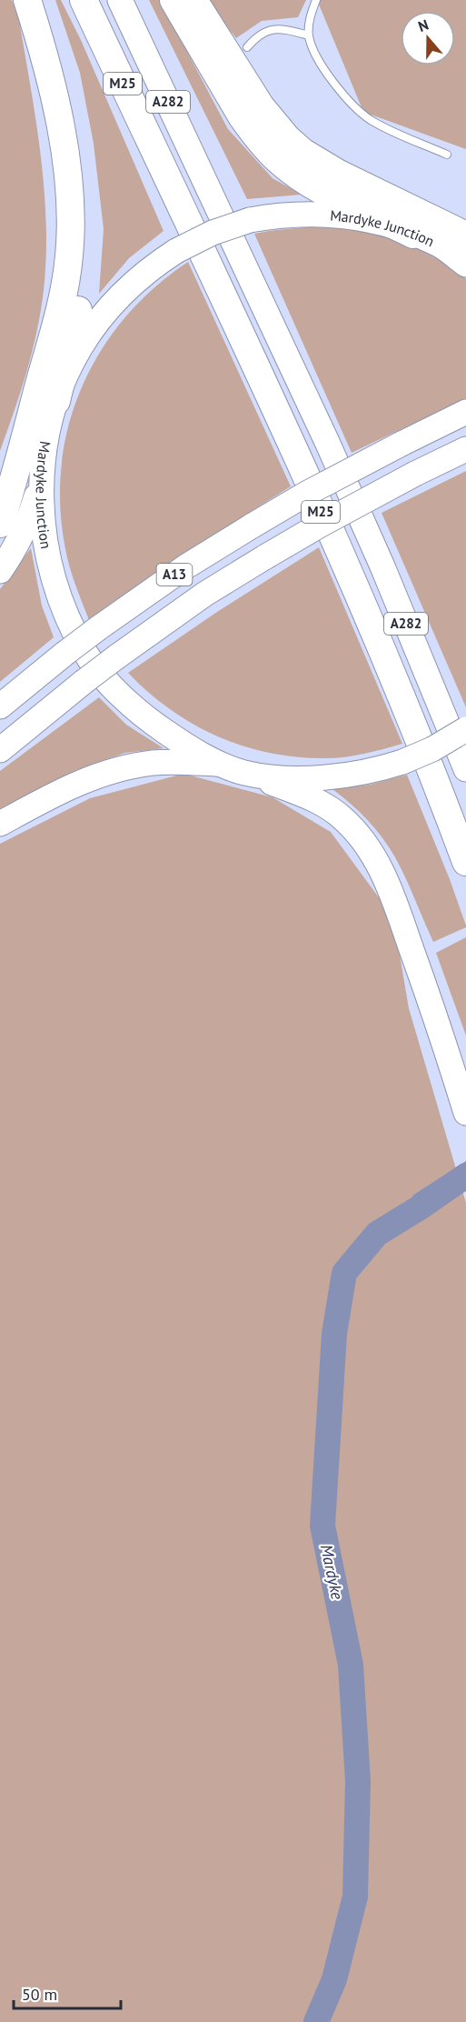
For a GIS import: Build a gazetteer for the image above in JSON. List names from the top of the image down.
{
  "streets": {
    "highway": [
      "M25",
      "A282",
      "Mardyke Junction",
      "A13"
    ]
  },
  "water": ["Mardyke"],
  "scale_bar": "50 m",
  "north": "top"
}
